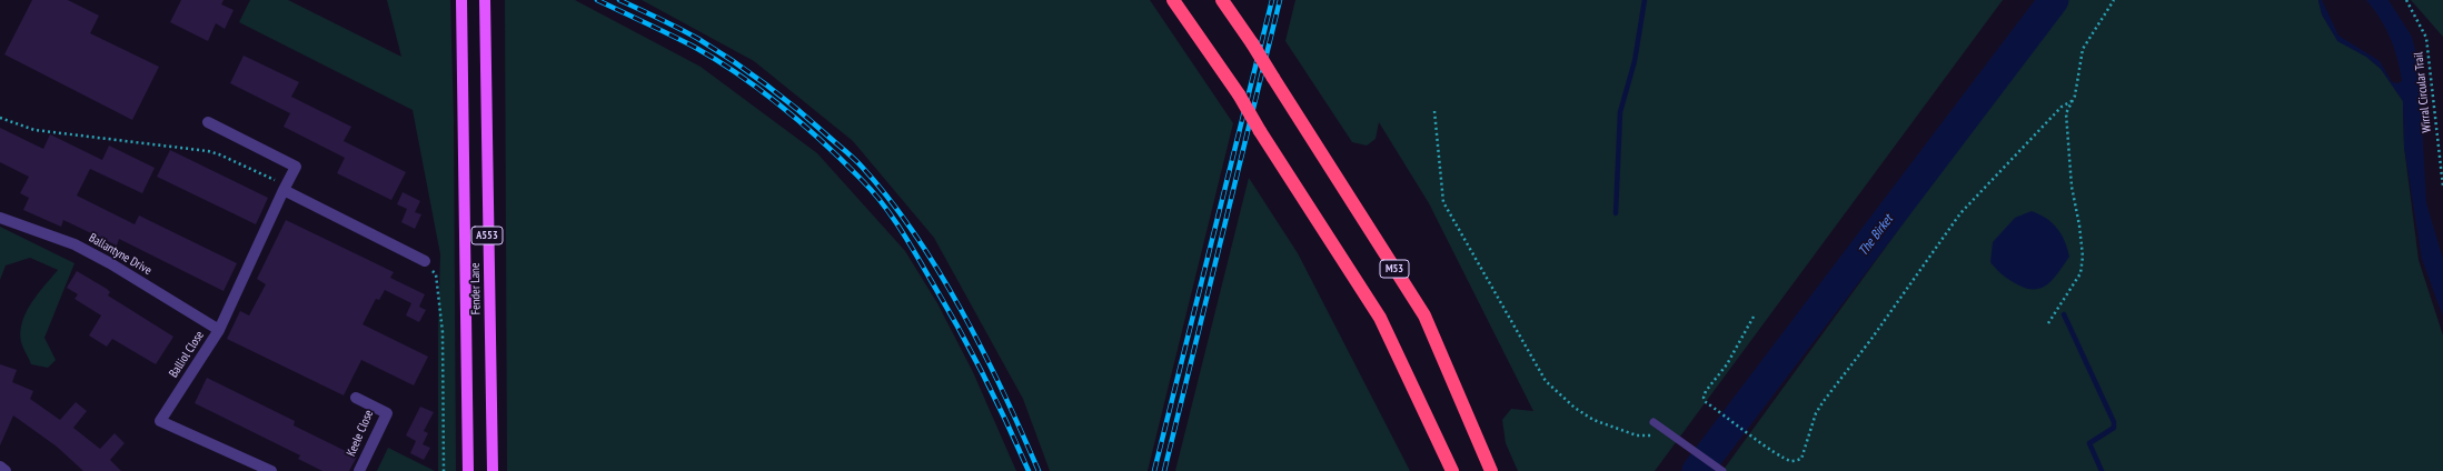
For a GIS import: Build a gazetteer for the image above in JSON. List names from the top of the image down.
{
  "streets": {
    "highway": ["M53"],
    "main road": ["A553", "Fender Lane"],
    "street": ["Ballantyne Drive", "Balliol Close", "Keele Close"],
    "path": ["Wirral Circular Trail"]
  },
  "crossings": [
    ["Ballantyne Drive", "Balliol Close"]
  ],
  "water": ["The Birket"]
}
